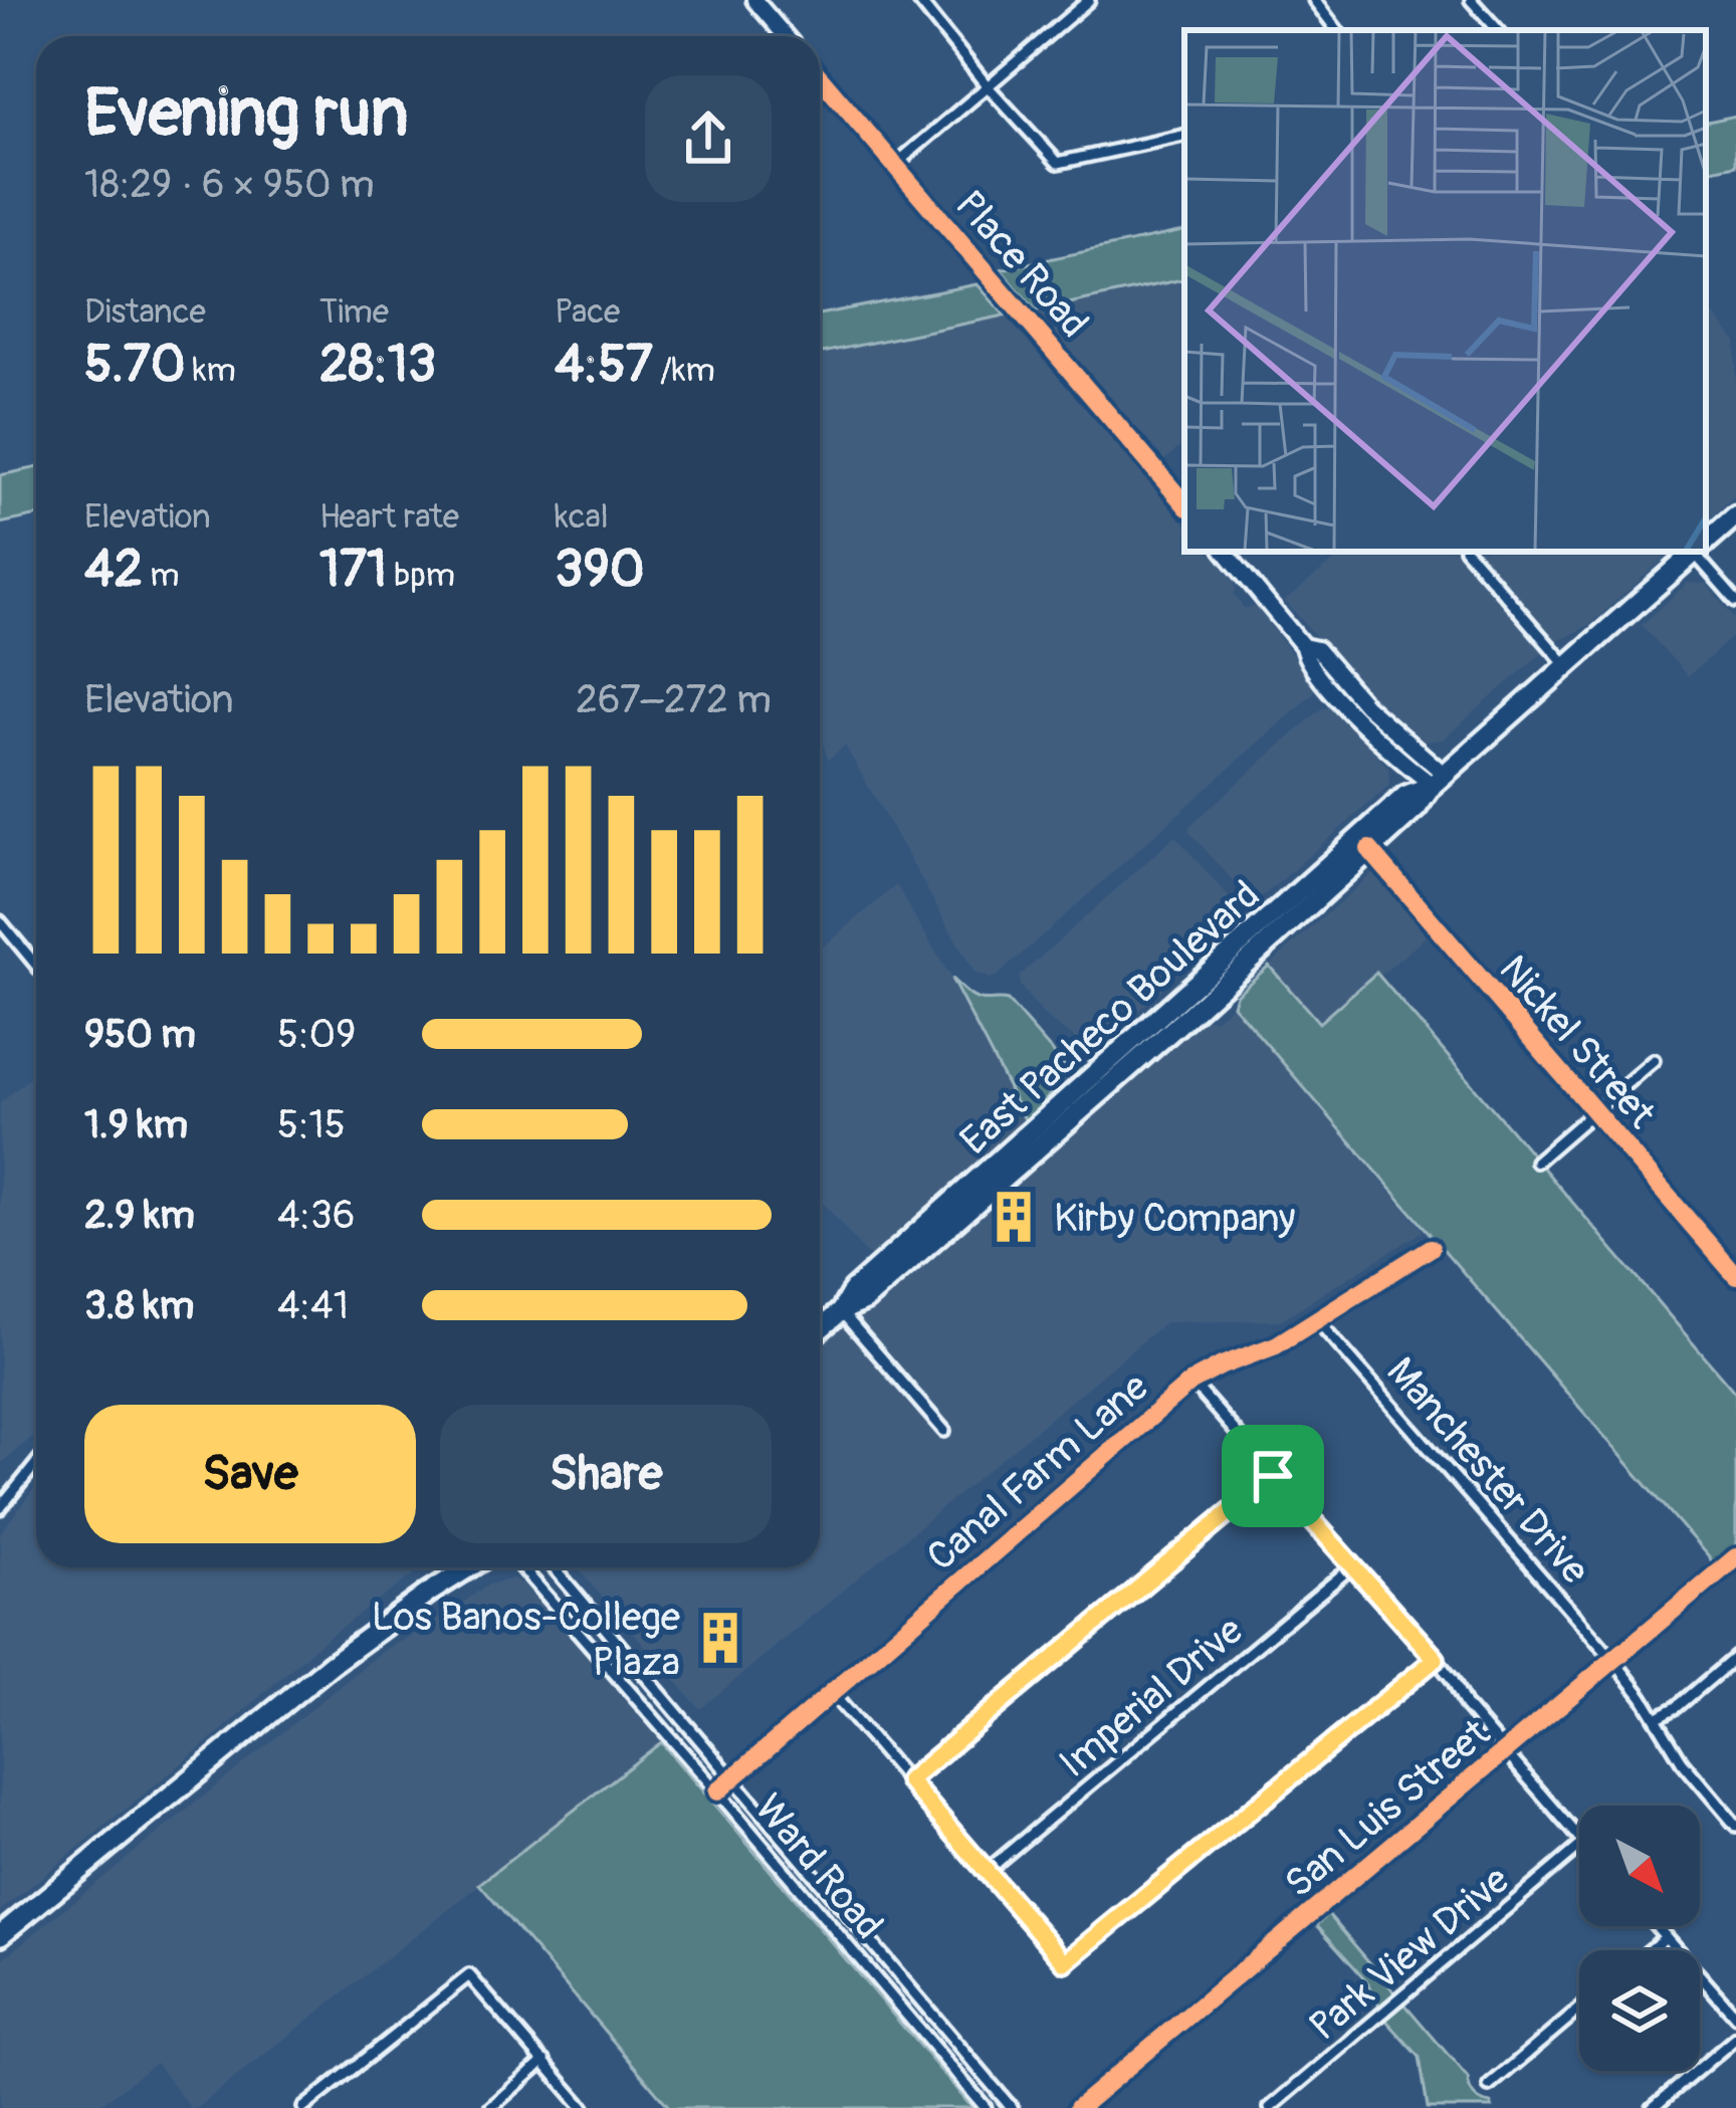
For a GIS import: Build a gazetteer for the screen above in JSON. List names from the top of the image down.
{
  "streets": {
    "highway": ["East Pacheco Boulevard"],
    "street": [
      "Place Road",
      "Nickel Street",
      "Manchester Drive",
      "Canal Farm Lane",
      "Imperial Drive",
      "San Luis Street",
      "Ward Road",
      "Park View Drive"
    ]
  },
  "crossings": [
    ["East Pacheco Boulevard", "Nickel Street"],
    ["Manchester Drive", "Canal Farm Lane"],
    ["Manchester Drive", "San Luis Street"],
    ["Canal Farm Lane", "Ward Road"]
  ],
  "places": {
    "building": ["Kirby Company", "Los Banos-College Plaza"]
  },
  "north": "bottom right",
  "page": {
    "heading": ["Evening run", "18:29 · 6 × 950 m"],
    "stats": [
      ["Distance", "5.70 km"],
      ["Time", "28:13"],
      ["Pace", "4:57 /km"],
      ["Elevation", "42 m"],
      ["Heart rate", "171 bpm"],
      ["kcal", "390"]
    ],
    "chart": ["Elevation", "267–272 m"],
    "list": [
      {
        "name": "950 m",
        "note": "5:09"
      },
      {
        "name": "1.9 km",
        "note": "5:15"
      },
      {
        "name": "2.9 km",
        "note": "4:36"
      },
      {
        "name": "3.8 km",
        "note": "4:41"
      }
    ],
    "buttons": ["Save", "Share"]
  }
}
